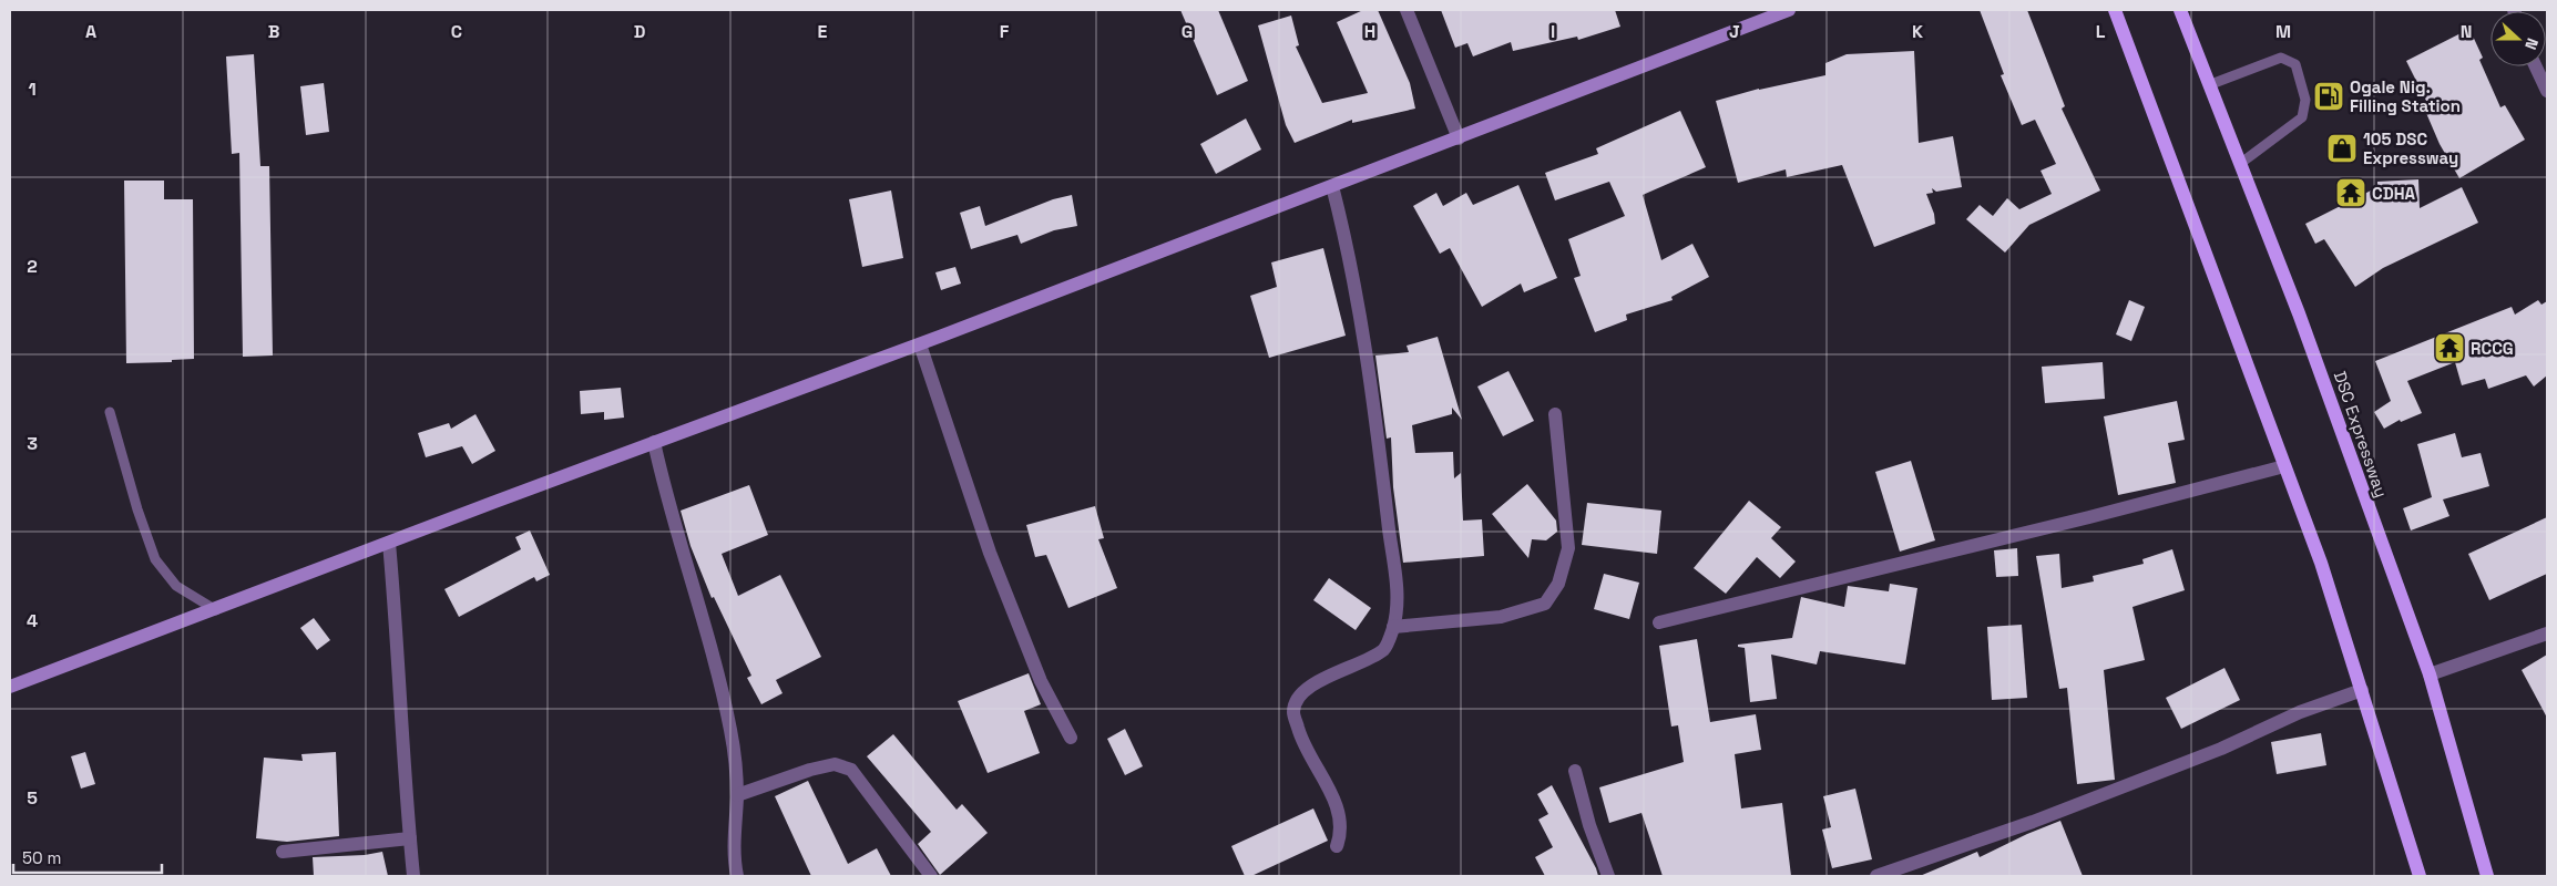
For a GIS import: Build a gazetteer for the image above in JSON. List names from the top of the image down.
{
  "streets": {
    "main road": ["DSC Expressway"]
  },
  "places": {
    "fuel station": ["Ogale Nig. Filling Station"],
    "shop": ["105 DSC Expressway"],
    "temple": ["CDHA", "RCCG"]
  },
  "scale_bar": "50 m",
  "north": "right",
  "grid": {
    "columns": [
      "A",
      "B",
      "C",
      "D",
      "E",
      "F",
      "G",
      "H",
      "I",
      "J",
      "K",
      "L",
      "M",
      "N"
    ],
    "rows": [
      "1",
      "2",
      "3",
      "4",
      "5"
    ]
  }
}
